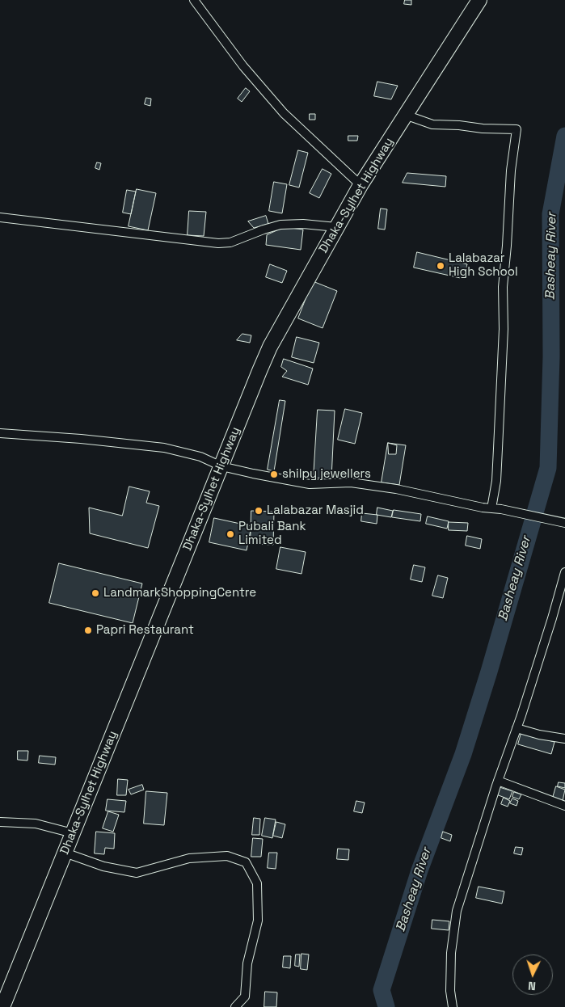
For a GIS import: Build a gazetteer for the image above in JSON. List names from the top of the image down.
{
  "streets": {
    "highway": ["Dhaka-Sylhet Highway"]
  },
  "water": ["Basheay River"],
  "places": [
    "Lalabazar High School",
    "shilpy jewellers",
    "Lalabazar Masjid",
    "Pubali Bank Limited",
    "LandmarkShoppingCentre",
    "Papri Restaurant"
  ],
  "north": "bottom"
}
